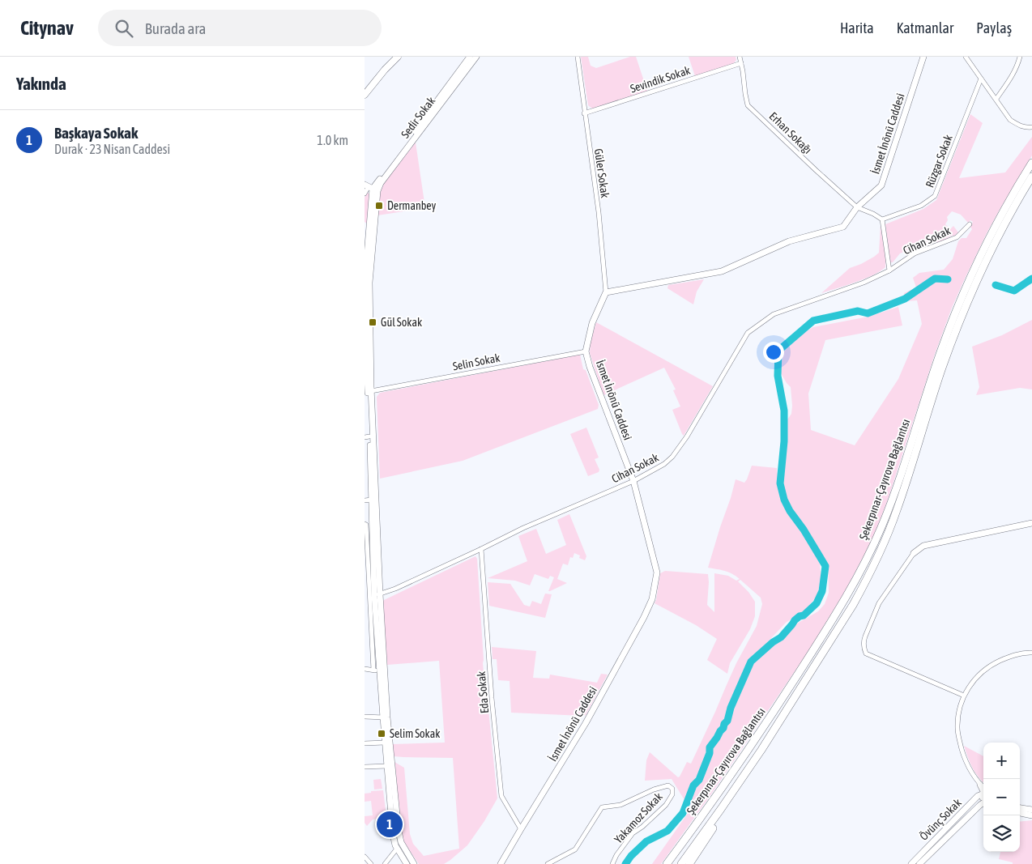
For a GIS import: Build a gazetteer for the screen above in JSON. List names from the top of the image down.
{
  "streets": {
    "highway": ["Şekerpınar-Çayırova Bağlantısı"],
    "street": [
      "Sevindik Sokak",
      "Sedir Sokak",
      "Erhan Sokağı",
      "İsmet İnönü Caddesi",
      "Rüzgar Sokak",
      "Güler Sokak",
      "Cihan Sokak",
      "Selin Sokak",
      "Eda Sokak",
      "Yakamoz Sokak",
      "Övünç Sokak"
    ]
  },
  "crossings": [
    ["Sevindik Sokak", "Erhan Sokağı"],
    ["Sevindik Sokak", "Güler Sokak"],
    ["Erhan Sokağı", "İsmet İnönü Caddesi"],
    ["İsmet İnönü Caddesi", "Güler Sokak"],
    ["İsmet İnönü Caddesi", "Cihan Sokak"],
    ["İsmet İnönü Caddesi", "Selin Sokak"],
    ["İsmet İnönü Caddesi", "Eda Sokak"],
    ["Rüzgar Sokak", "Cihan Sokak"],
    ["Cihan Sokak", "Eda Sokak"]
  ],
  "places": {
    "transit": ["Dermanbey", "Gül Sokak", "Selim Sokak"]
  },
  "page": {
    "header": "Citynav",
    "search": "Burada ara",
    "nav": ["Harita", "Katmanlar", "Paylaş"],
    "heading": "Yakında",
    "list": [
      {
        "mark": "1",
        "name": "Başkaya Sokak",
        "note": "Durak · 23 Nisan Caddesi",
        "value": "1.0 km"
      }
    ],
    "map_buttons": ["+", "−"],
    "pins": "1"
  }
}
